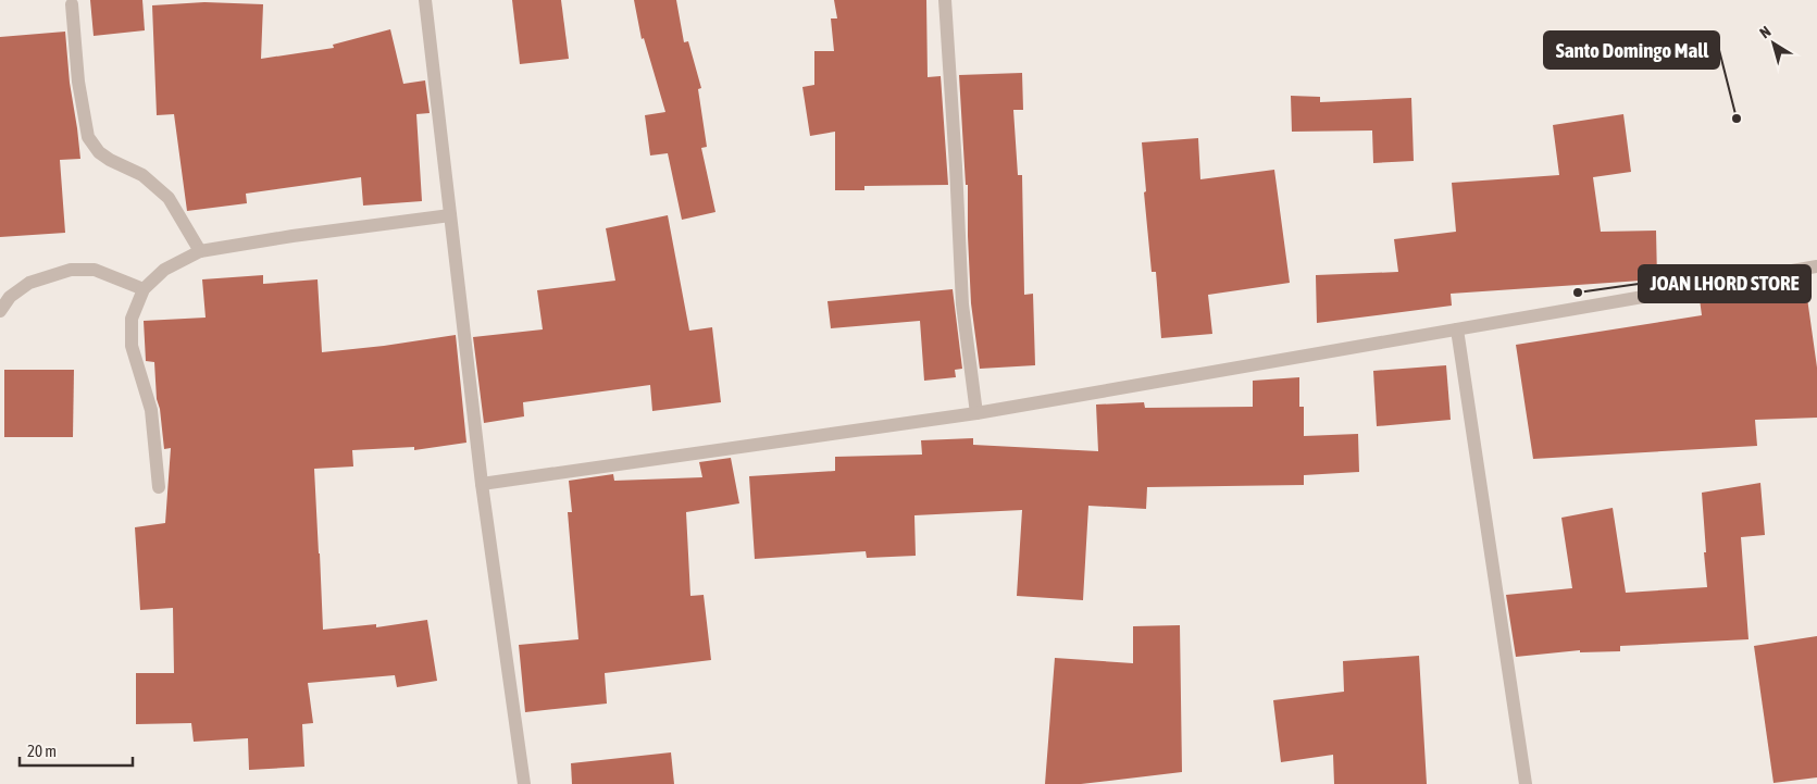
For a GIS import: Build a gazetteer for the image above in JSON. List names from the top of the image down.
{
  "places": ["Santo Domingo Mall", "JOAN LHORD STORE"],
  "scale_bar": "20 m",
  "north": "top left"
}
